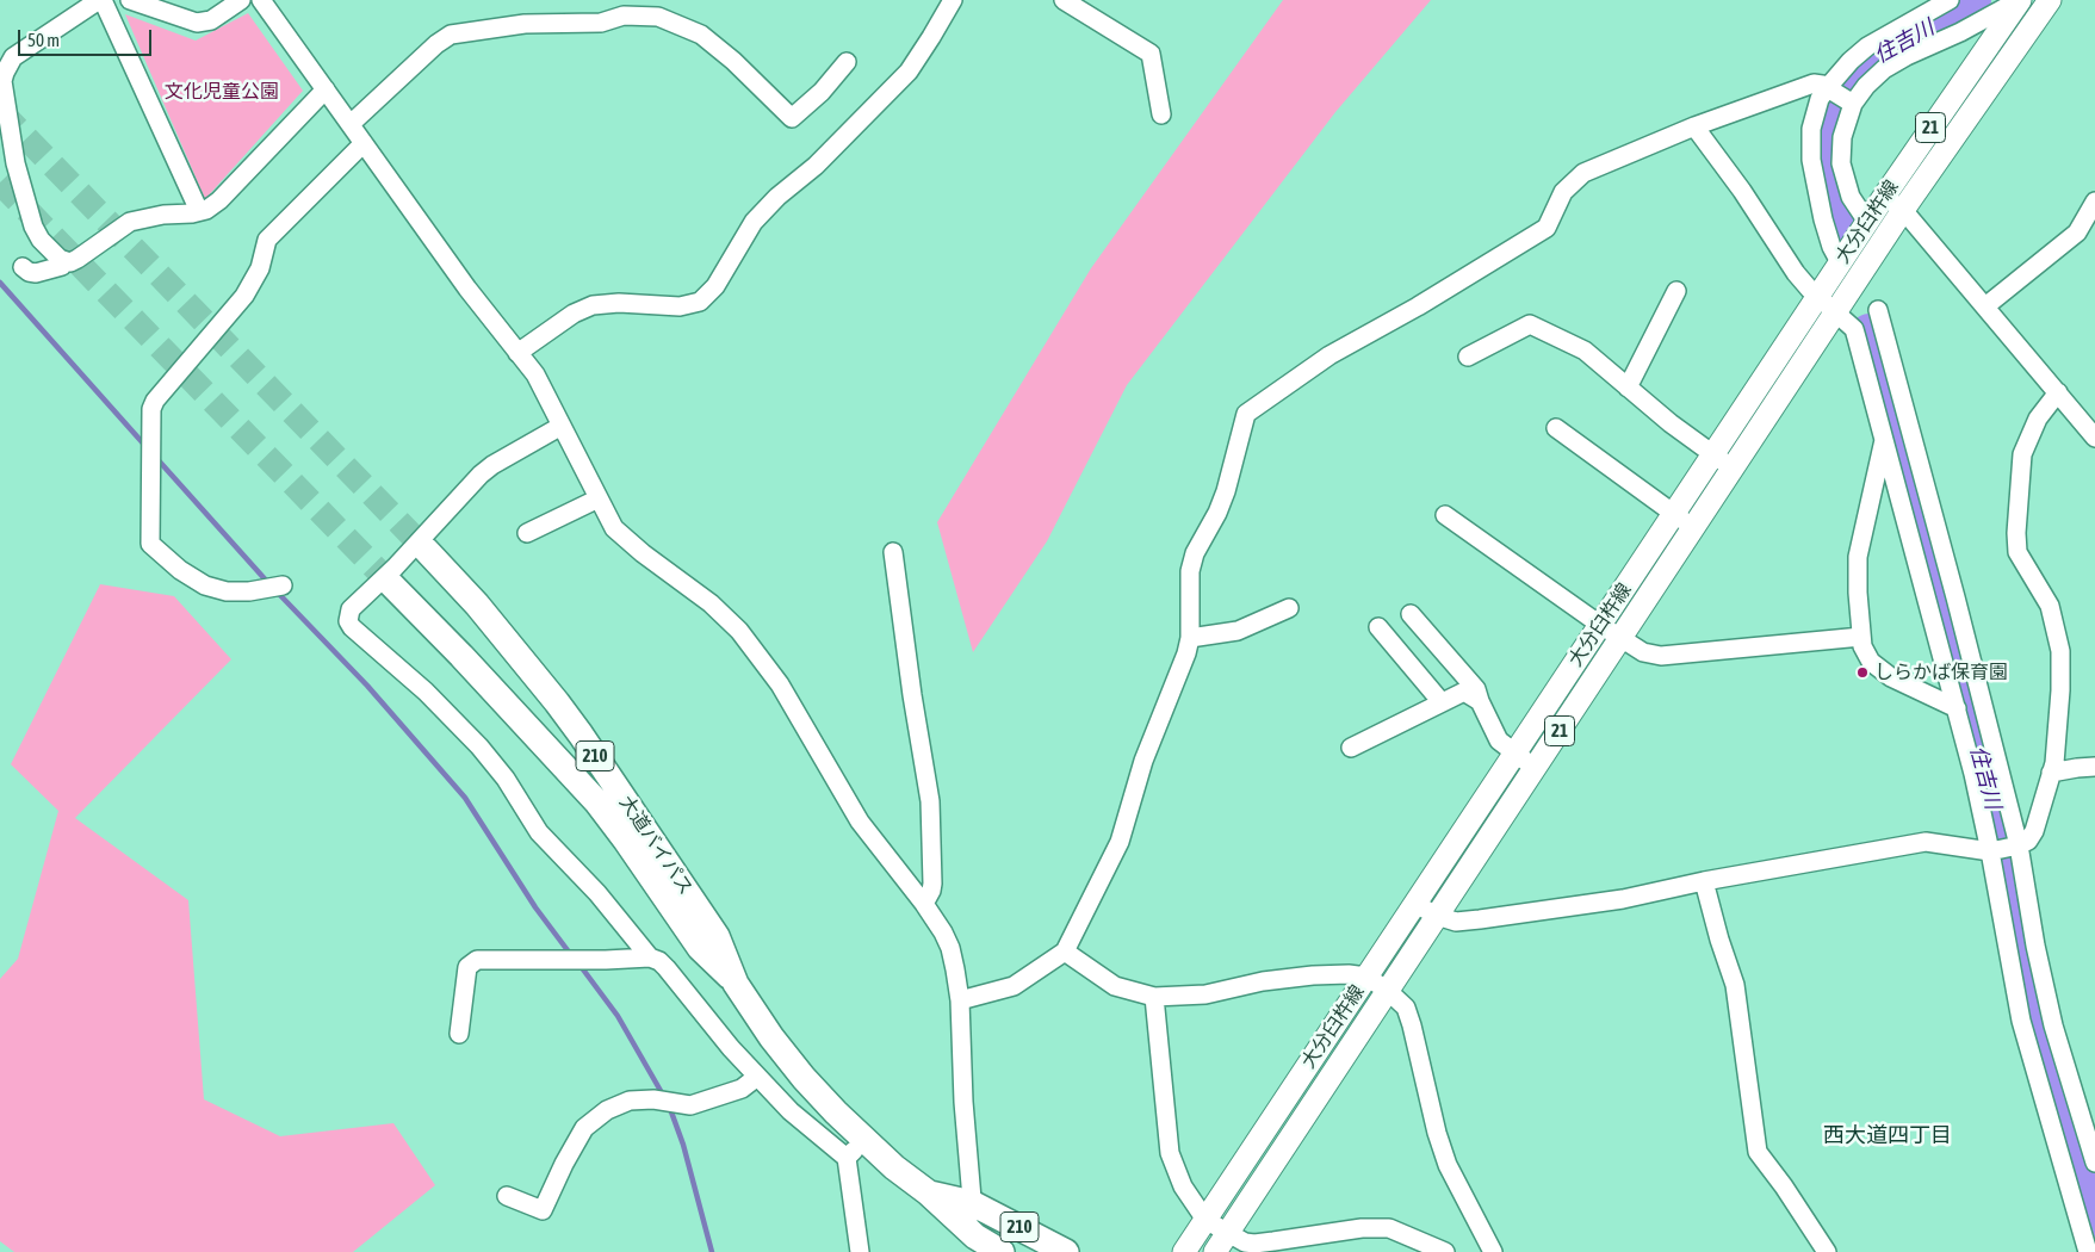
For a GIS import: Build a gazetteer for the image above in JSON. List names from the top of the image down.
{
  "streets": {
    "highway": ["210", "大道バイパス"],
    "main road": ["21", "大分臼杵線"]
  },
  "districts": ["西大道四丁目"],
  "water": ["住吉川"],
  "parks": ["文化児童公園"],
  "places": ["しらかば保育園"],
  "scale_bar": "50 m"
}
